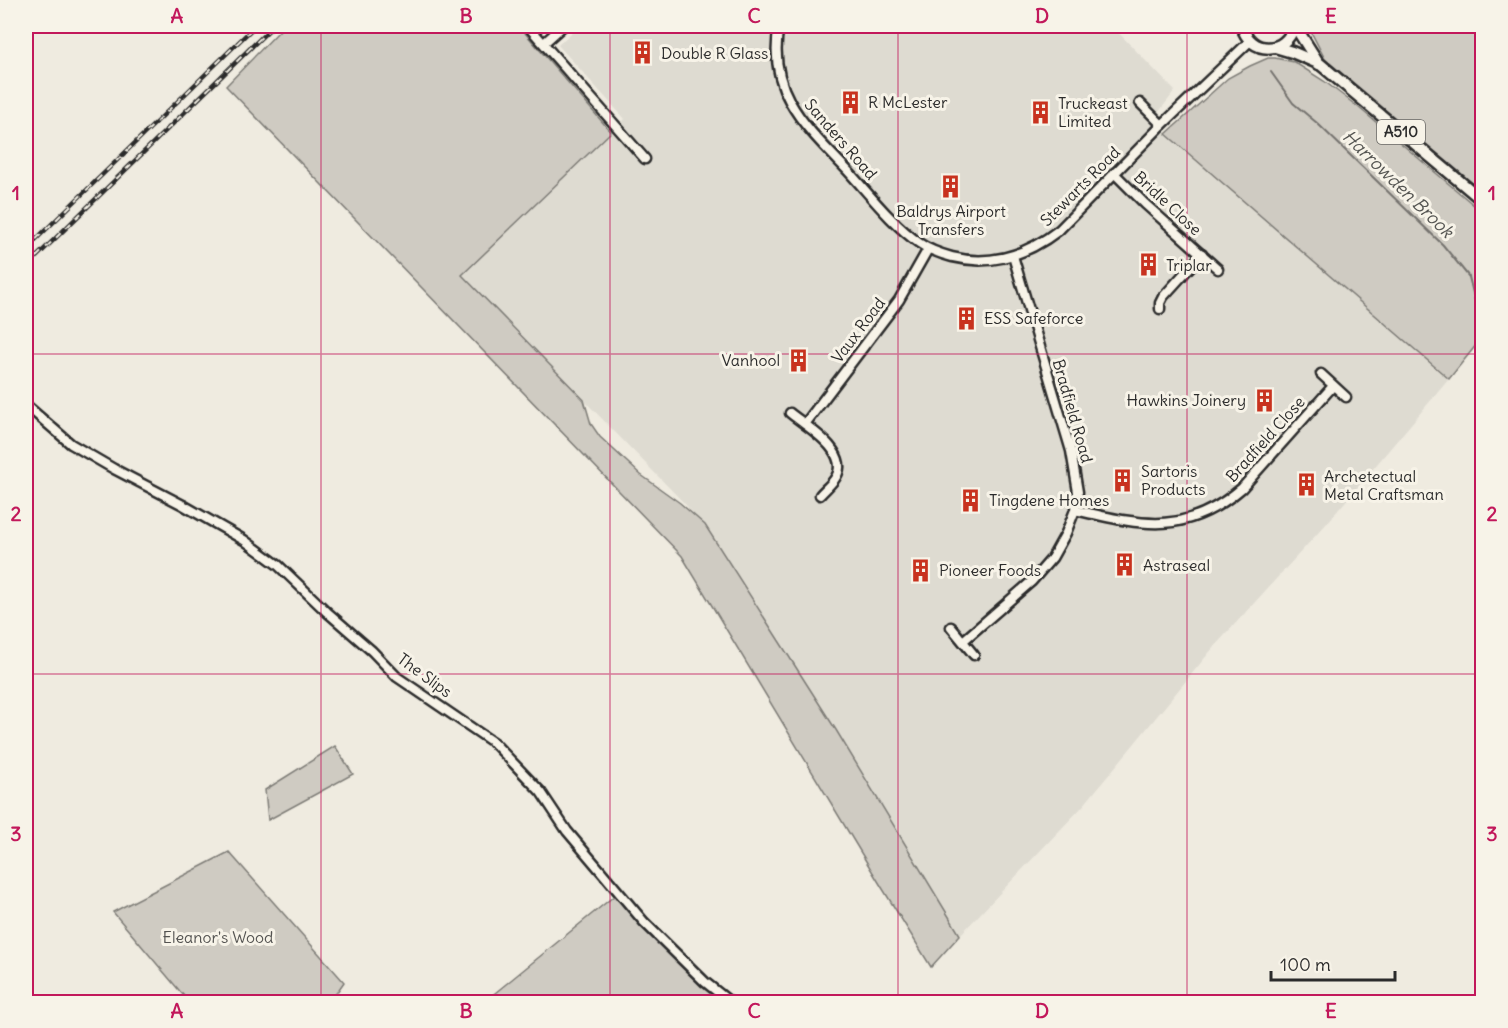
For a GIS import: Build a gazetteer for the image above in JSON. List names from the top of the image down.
{
  "streets": {
    "main road": ["A510"],
    "street": [
      "Sanders Road",
      "Stewarts Road",
      "Bridle Close",
      "Vaux Road",
      "Bradfield Road",
      "Bradfield Close",
      "The Slips"
    ]
  },
  "crossings": [
    ["Sanders Road", "Stewarts Road"],
    ["Sanders Road", "Vaux Road"],
    ["Stewarts Road", "Bridle Close"],
    ["Stewarts Road", "Vaux Road"],
    ["Stewarts Road", "Bradfield Road"],
    ["Bradfield Road", "Bradfield Close"]
  ],
  "water": ["Harrowden Brook"],
  "parks": ["Eleanor's Wood"],
  "places": {
    "building": [
      "Double R Glass",
      "R McLester",
      "Truckeast Limited",
      "Baldrys Airport Transfers",
      "Triplar",
      "ESS Safeforce",
      "Vanhool",
      "Hawkins Joinery",
      "Sartoris Products",
      "Archetectual Metal Craftsman",
      "Tingdene Homes",
      "Astraseal",
      "Pioneer Foods"
    ]
  },
  "scale_bar": "100 m",
  "grid": {
    "columns": [
      "A",
      "B",
      "C",
      "D",
      "E"
    ],
    "rows": ["1", "2", "3"]
  }
}
